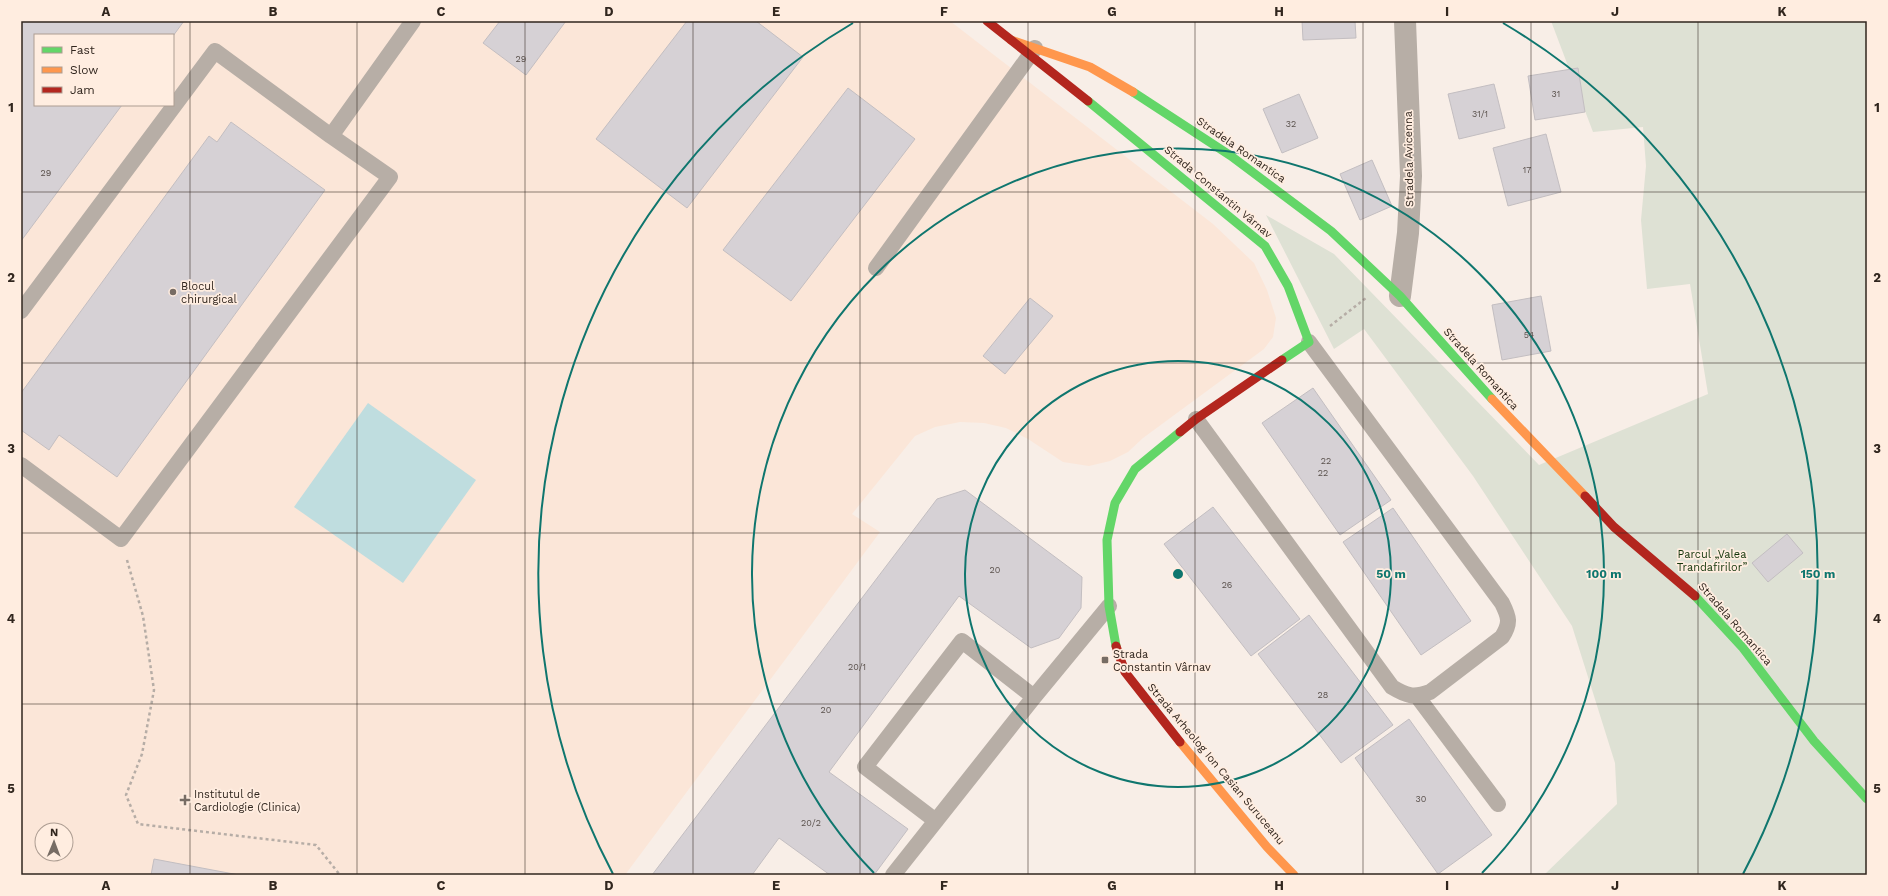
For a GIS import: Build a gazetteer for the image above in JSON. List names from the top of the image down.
{
  "streets": {
    "street": [
      "Stradela Romantica",
      "Stradela Avicenna",
      "Strada Constantin Vârnav",
      "Strada Arheolog Ion Casian Suruceanu"
    ]
  },
  "crossings": [
    ["Stradela Romantica", "Stradela Avicenna"],
    ["Stradela Romantica", "Strada Constantin Vârnav"]
  ],
  "parks": ["Parcul „Valea Trandafirilor”"],
  "places": {
    "other": ["Blocul chirurgical"],
    "transit": ["Strada Constantin Vârnav"],
    "health": ["Institutul de Cardiologie (Clinica)"]
  },
  "house_numbers": [
    "29",
    "31",
    "31/1",
    "32",
    "17",
    "29",
    "54",
    "22",
    "22",
    "20",
    "26",
    "20/1",
    "28",
    "20",
    "30",
    "20/2"
  ],
  "legend": ["Fast", "Slow", "Jam"],
  "north": "top",
  "grid": {
    "columns": [
      "A",
      "B",
      "C",
      "D",
      "E",
      "F",
      "G",
      "H",
      "I",
      "J",
      "K"
    ],
    "rows": [
      "1",
      "2",
      "3",
      "4",
      "5"
    ]
  },
  "rings": ["50 m", "100 m", "150 m"]
}
